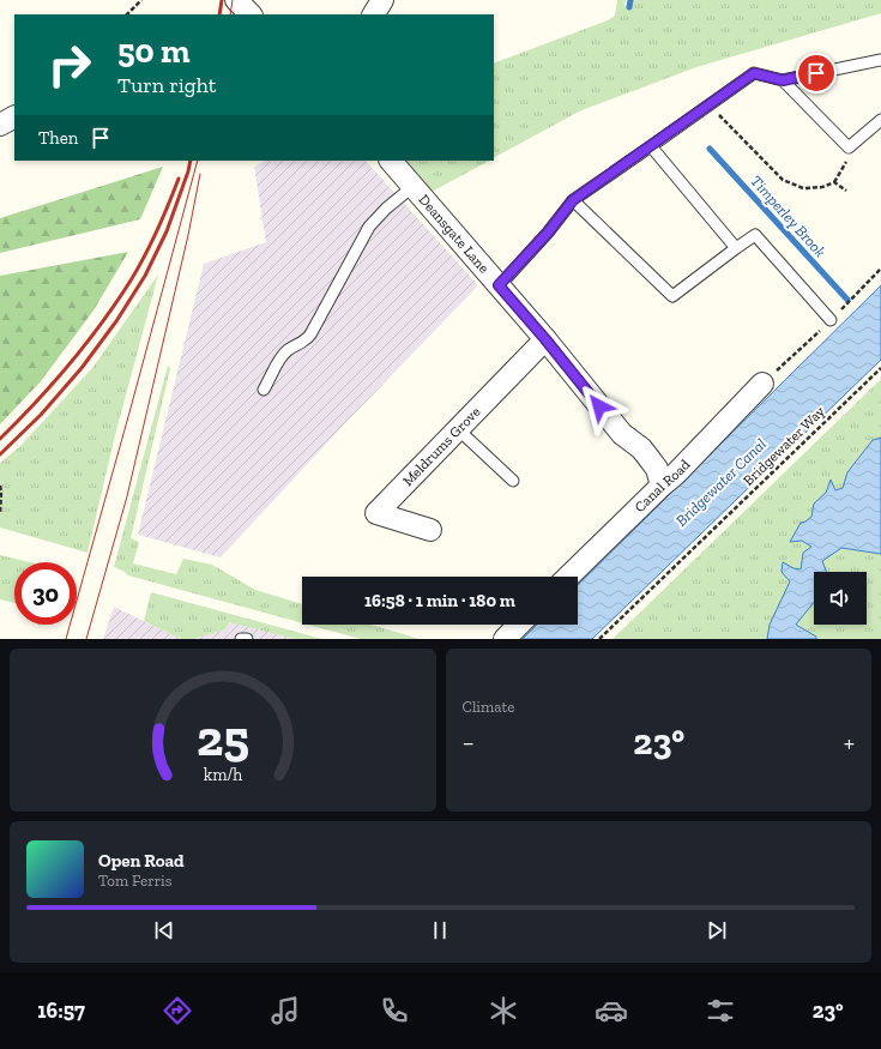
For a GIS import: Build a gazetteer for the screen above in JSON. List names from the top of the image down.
{
  "streets": {
    "street": ["Deansgate Lane", "Meldrums Grove", "Canal Road"],
    "path": ["Bridgewater Way"]
  },
  "crossings": [
    ["Deansgate Lane", "Meldrums Grove"],
    ["Deansgate Lane", "Canal Road"]
  ],
  "water": ["Timperley Brook", "Bridgewater Canal"],
  "page": {
    "turn": ["50 m", "Turn right"],
    "then": "Then",
    "limit": "30",
    "trip": "16:58 · 1 min · 180 m",
    "tile": "Climate",
    "heat": ["−", "23°", "+"],
    "song": ["Open Road", "Tom Ferris"],
    "tabs": ["16:57", "23°"],
    "gauge": ["25", "km/h"]
  }
}
